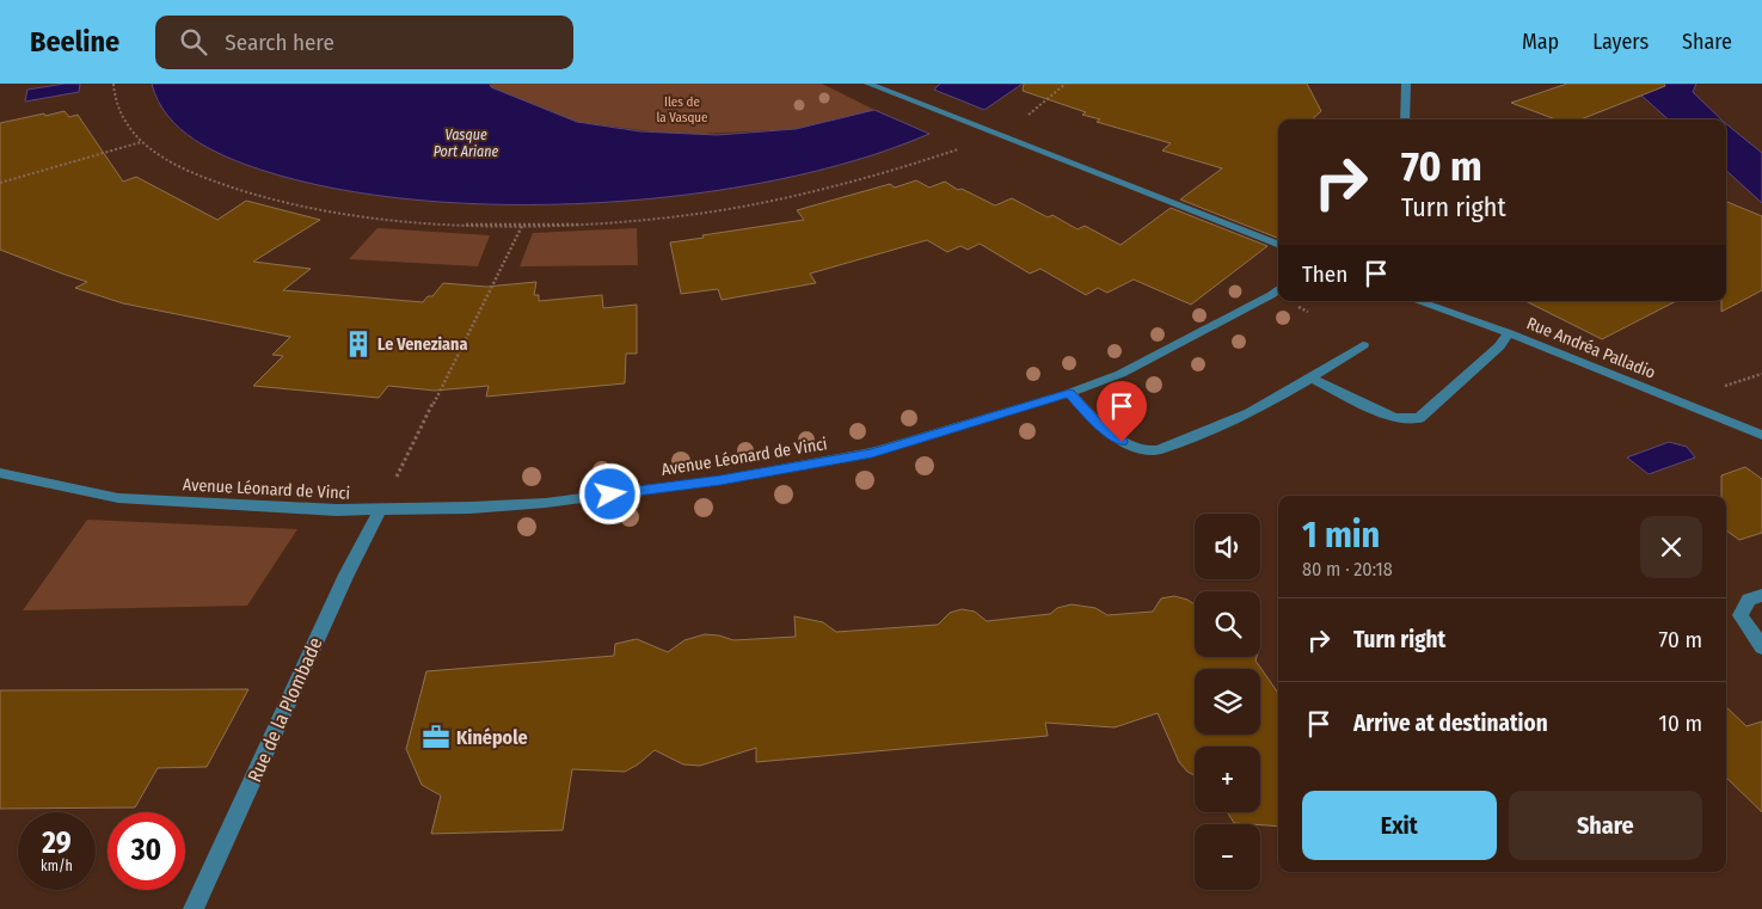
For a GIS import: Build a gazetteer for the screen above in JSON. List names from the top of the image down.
{
  "streets": {
    "street": ["Rue Andréa Palladio", "Avenue Léonard de Vinci", "Rue de la Plombade"]
  },
  "crossings": [
    ["Avenue Léonard de Vinci", "Rue de la Plombade"]
  ],
  "water": ["Vasque Port Ariane"],
  "parks": ["Iles de la Vasque"],
  "places": {
    "building": ["Le Veneziana"],
    "office": ["Kinépole"]
  },
  "page": {
    "header": "Beeline",
    "search": "Search here",
    "nav": ["Map", "Layers", "Share"],
    "turn": ["70 m", "Turn right"],
    "then": "Then",
    "heading": ["1 min", "80 m · 20:18"],
    "map_buttons": ["+", "−"],
    "list": [
      {
        "name": "Turn right",
        "value": "70 m"
      },
      {
        "name": "Arrive at destination",
        "value": "10 m"
      }
    ],
    "buttons": ["Exit", "Share"],
    "speed": "29 km/h",
    "limit": "30"
  }
}
